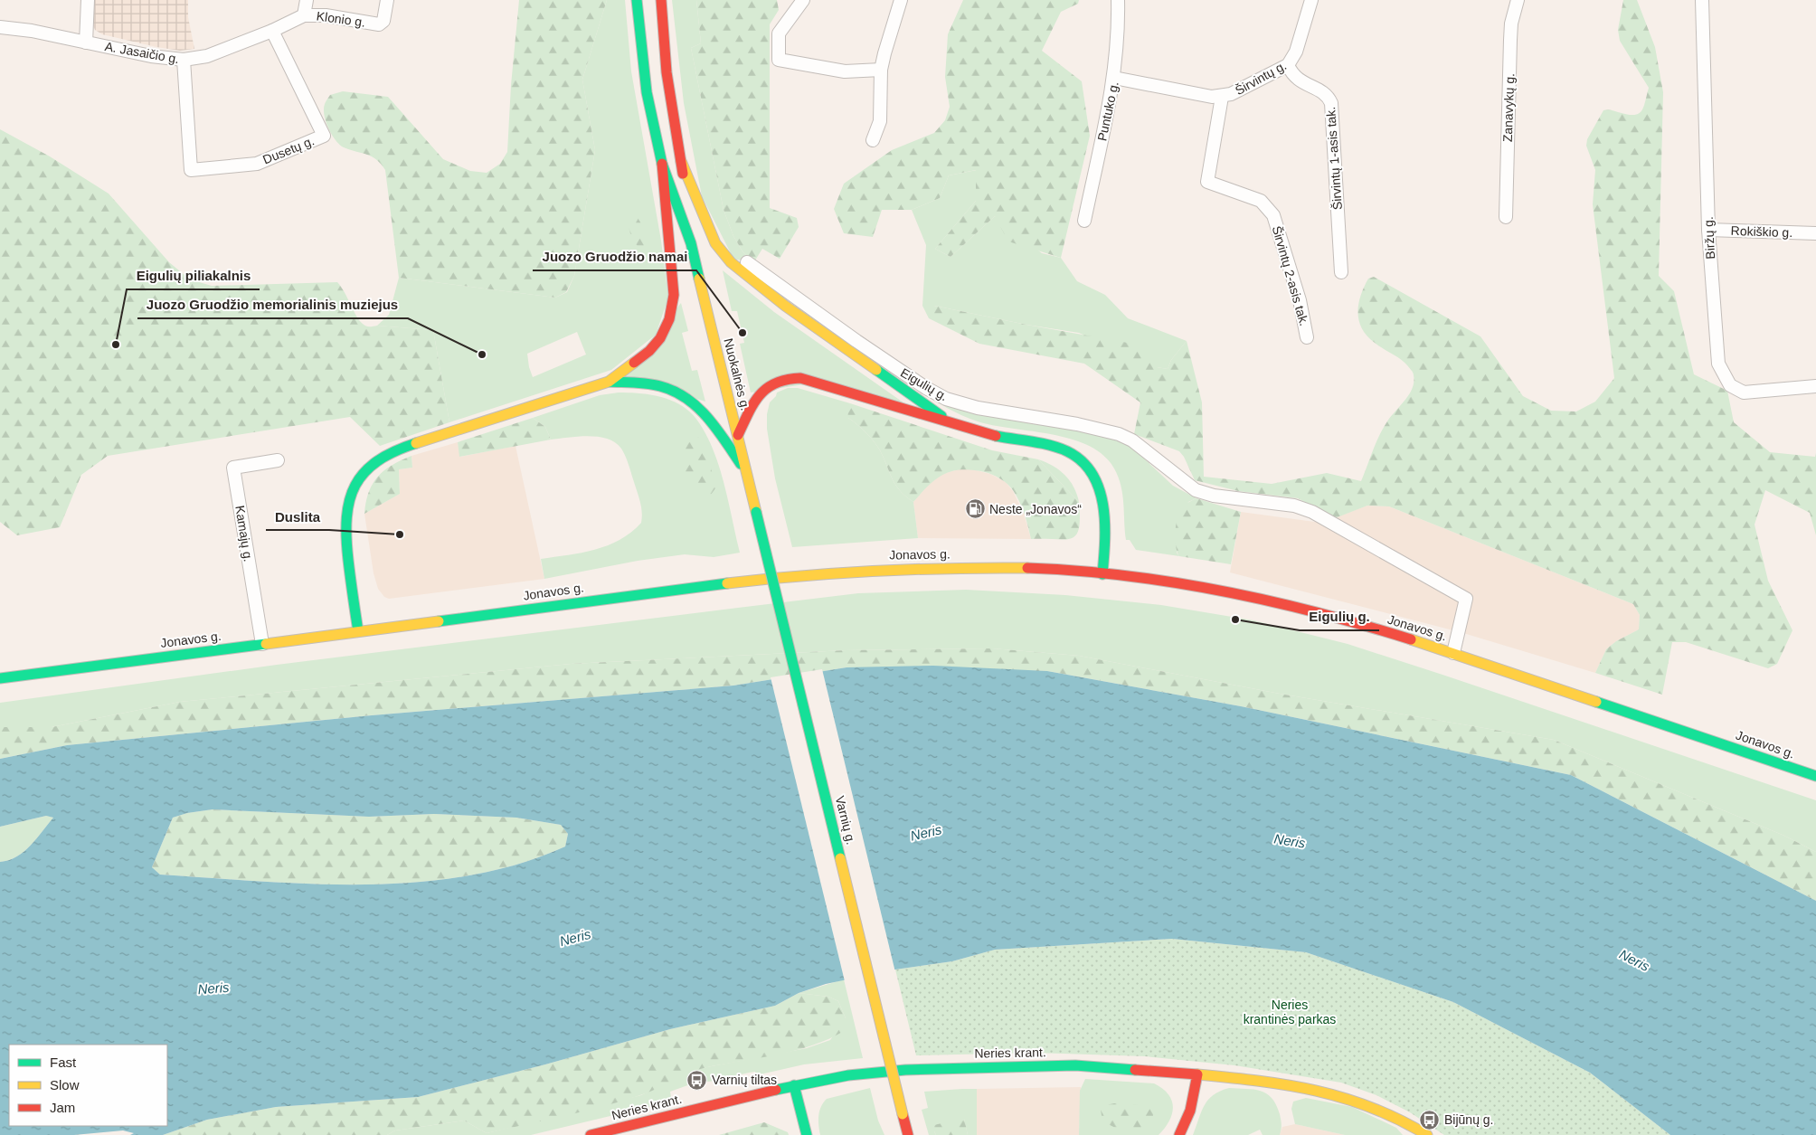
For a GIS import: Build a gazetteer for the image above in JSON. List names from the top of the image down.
{
  "streets": {
    "main road": [
      "Nuokalnės g.",
      "Jonavos g.",
      "Varnių g.",
      "Neries krant."
    ],
    "street": [
      "Klonio g.",
      "A. Jasaičio g.",
      "Širvintų g.",
      "Zanavykų g.",
      "Puntuko g.",
      "Dusetų g.",
      "Širvintų 1-asis tak.",
      "Rokiškio g.",
      "Biržų g.",
      "Širvintų 2-asis tak.",
      "Eigulių g.",
      "Kamajų g."
    ]
  },
  "crossings": [
    ["Klonio g.", "A. Jasaičio g."],
    ["A. Jasaičio g.", "Dusetų g."],
    ["Širvintų g.", "Puntuko g."],
    ["Širvintų g.", "Širvintų 1-asis tak."],
    ["Širvintų g.", "Širvintų 2-asis tak."],
    ["Rokiškio g.", "Biržų g."],
    ["Nuokalnės g.", "Varnių g."],
    ["Eigulių g.", "Jonavos g."],
    ["Kamajų g.", "Jonavos g."]
  ],
  "water": ["Neris"],
  "parks": ["Neries krantinės parkas"],
  "places": {
    "other": [
      "Juozo Gruodžio namai",
      "Eigulių piliakalnis",
      "Juozo Gruodžio memorialinis muziejus",
      "Duslita",
      "Eigulių g."
    ],
    "fuel station": ["Neste „Jonavos“"],
    "bus stop": ["Varnių tiltas", "Bijūnų g."]
  },
  "legend": ["Fast", "Slow", "Jam"]
}
